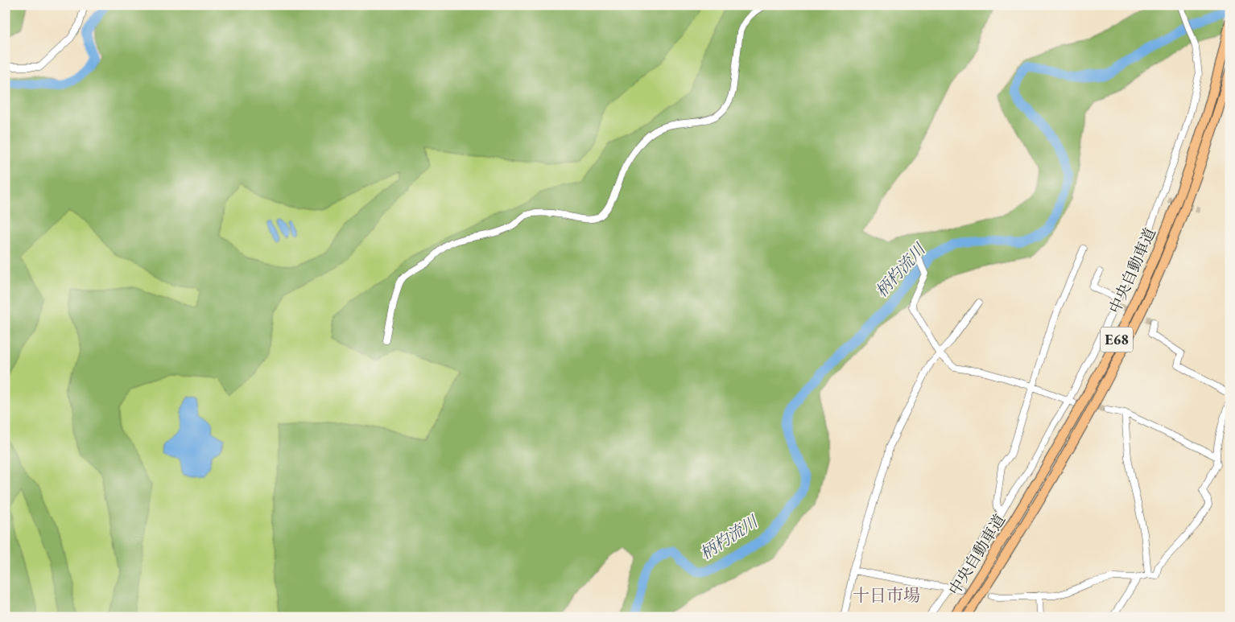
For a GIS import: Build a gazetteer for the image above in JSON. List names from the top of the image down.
{
  "streets": {
    "highway": ["中央自動車道", "E68"]
  },
  "districts": ["十日市場"],
  "water": ["柄杓流川"]
}
